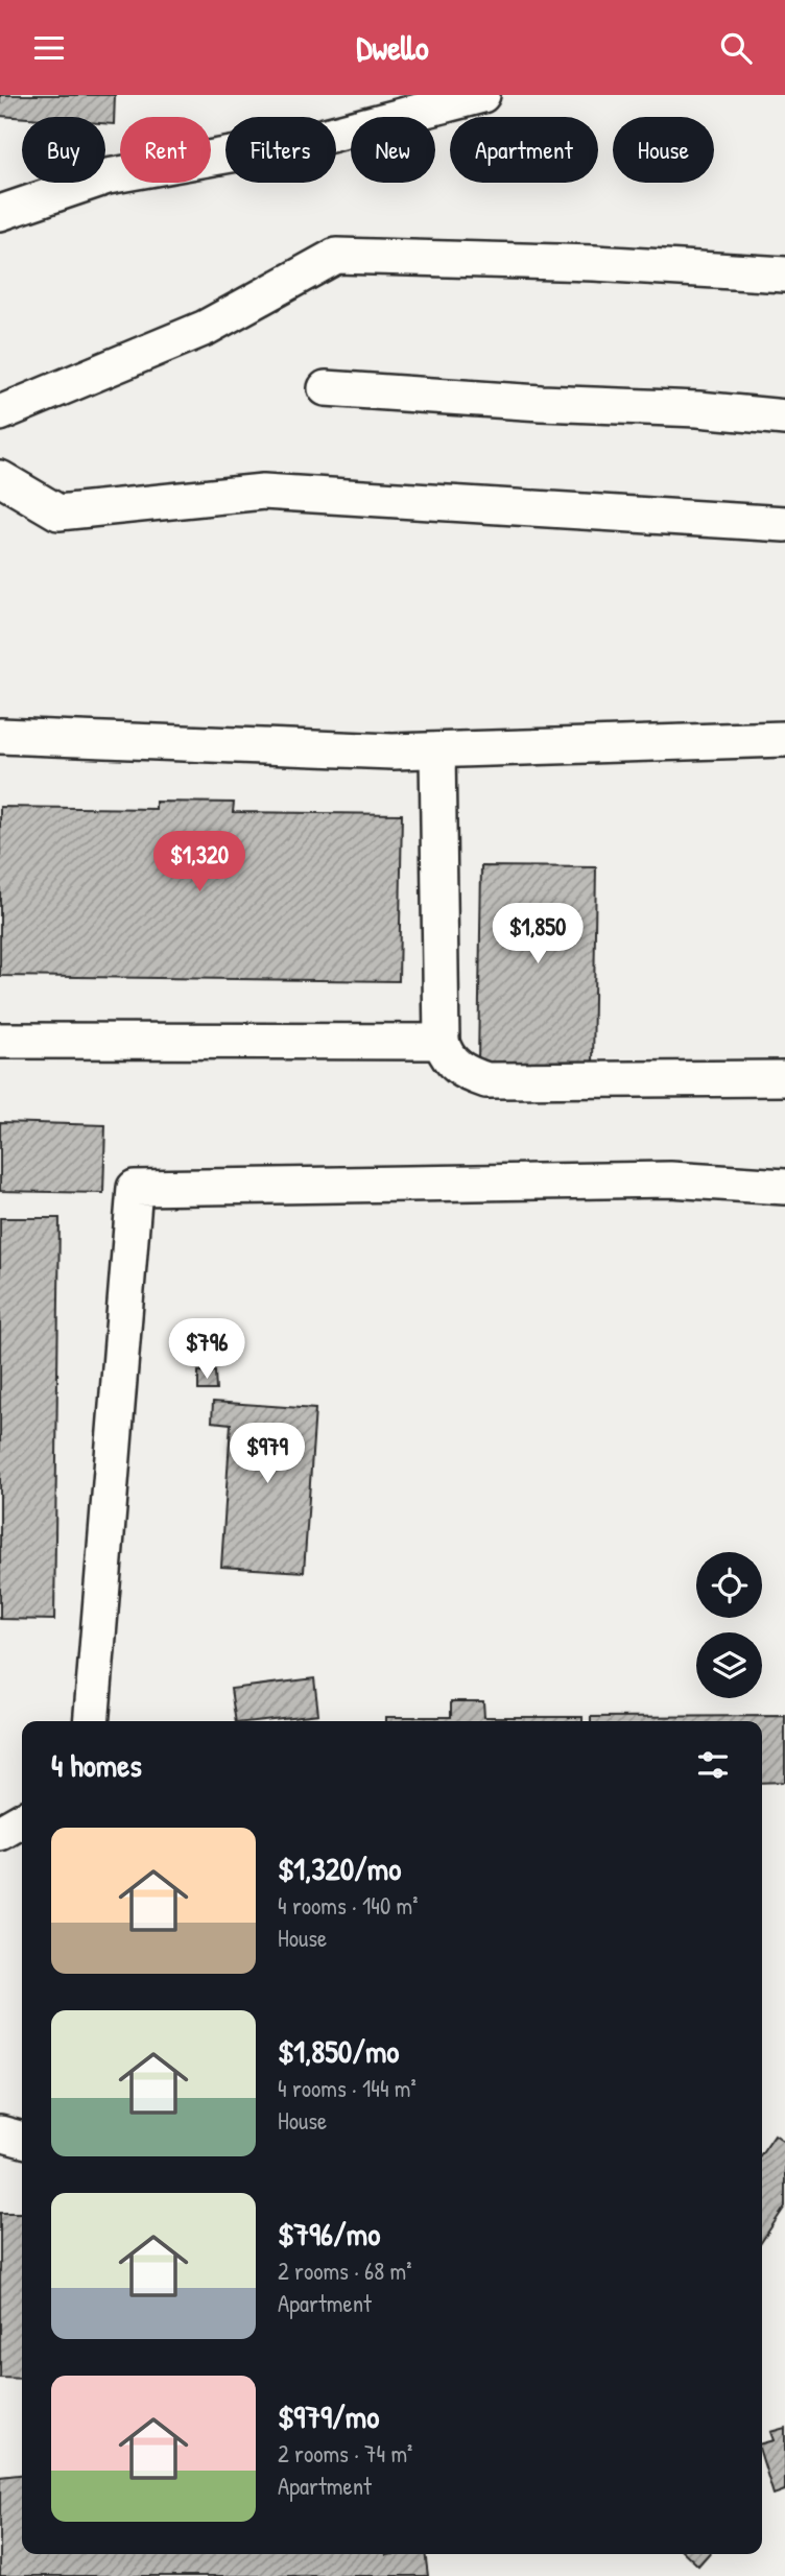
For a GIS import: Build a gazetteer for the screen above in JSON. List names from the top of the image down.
{
  "page": {
    "header": "Dwello",
    "chip": [
      "Buy",
      "Rent",
      "Filters",
      "New",
      "Apartment",
      "House"
    ],
    "price": [
      "$1,320",
      "$1,850",
      "$796",
      "$979"
    ],
    "heading": "4 homes",
    "list": [
      {
        "name": "$1,320/mo",
        "note": "4 rooms · 140 m² · House"
      },
      {
        "name": "$1,850/mo",
        "note": "4 rooms · 144 m² · House"
      },
      {
        "name": "$796/mo",
        "note": "2 rooms · 68 m² · Apartment"
      },
      {
        "name": "$979/mo",
        "note": "2 rooms · 74 m² · Apartment"
      }
    ]
  }
}
